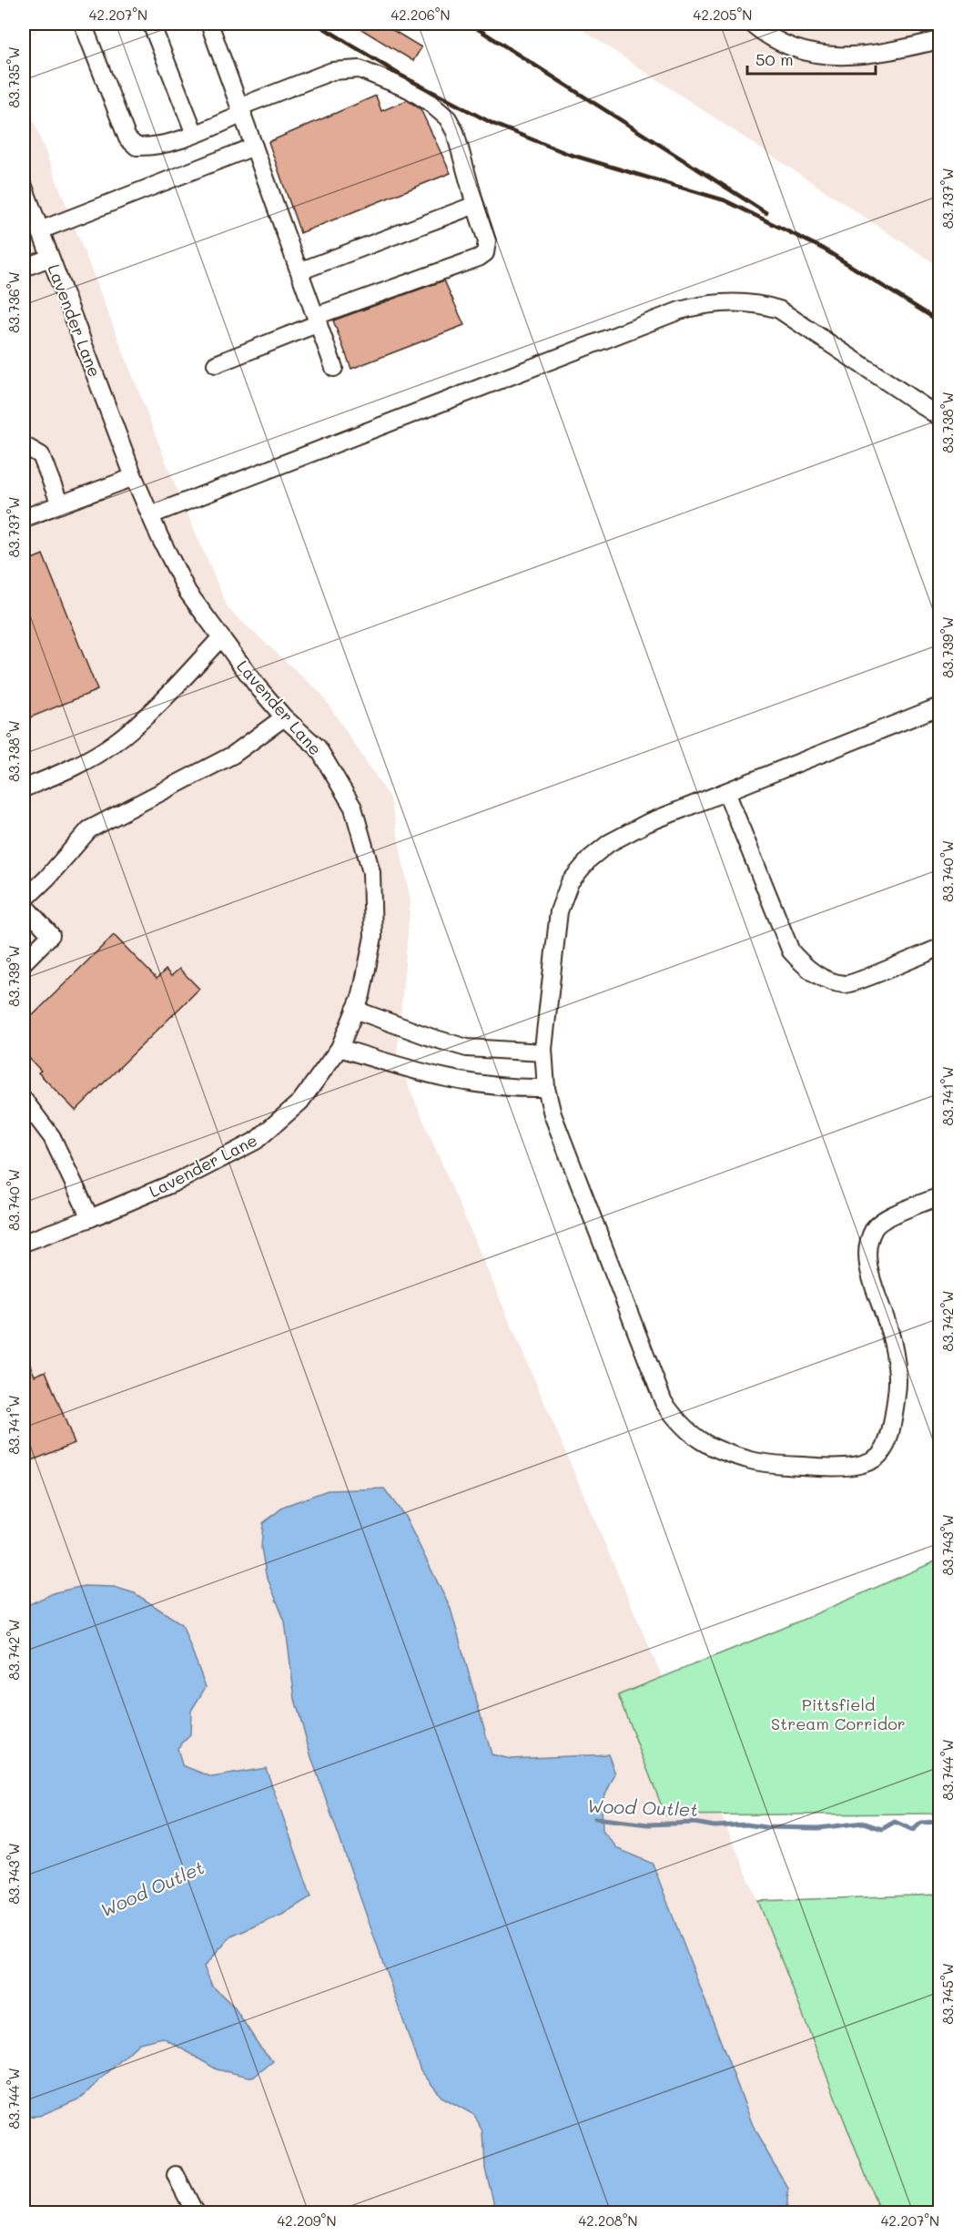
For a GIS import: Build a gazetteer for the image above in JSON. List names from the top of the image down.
{
  "streets": {
    "street": ["Lavender Lane"]
  },
  "water": ["Wood Outlet"],
  "parks": ["Pittsfield Stream Corridor"],
  "scale_bar": "50 m",
  "coordinates": [
    "42.207°N",
    "42.206°N",
    "42.205°N",
    "83.735°W",
    "83.737°W",
    "83.736°W",
    "83.738°W",
    "83.739°W",
    "83.740°W",
    "83.741°W",
    "83.742°W",
    "83.743°W",
    "83.744°W",
    "83.745°W",
    "42.209°N",
    "42.208°N"
  ]
}
